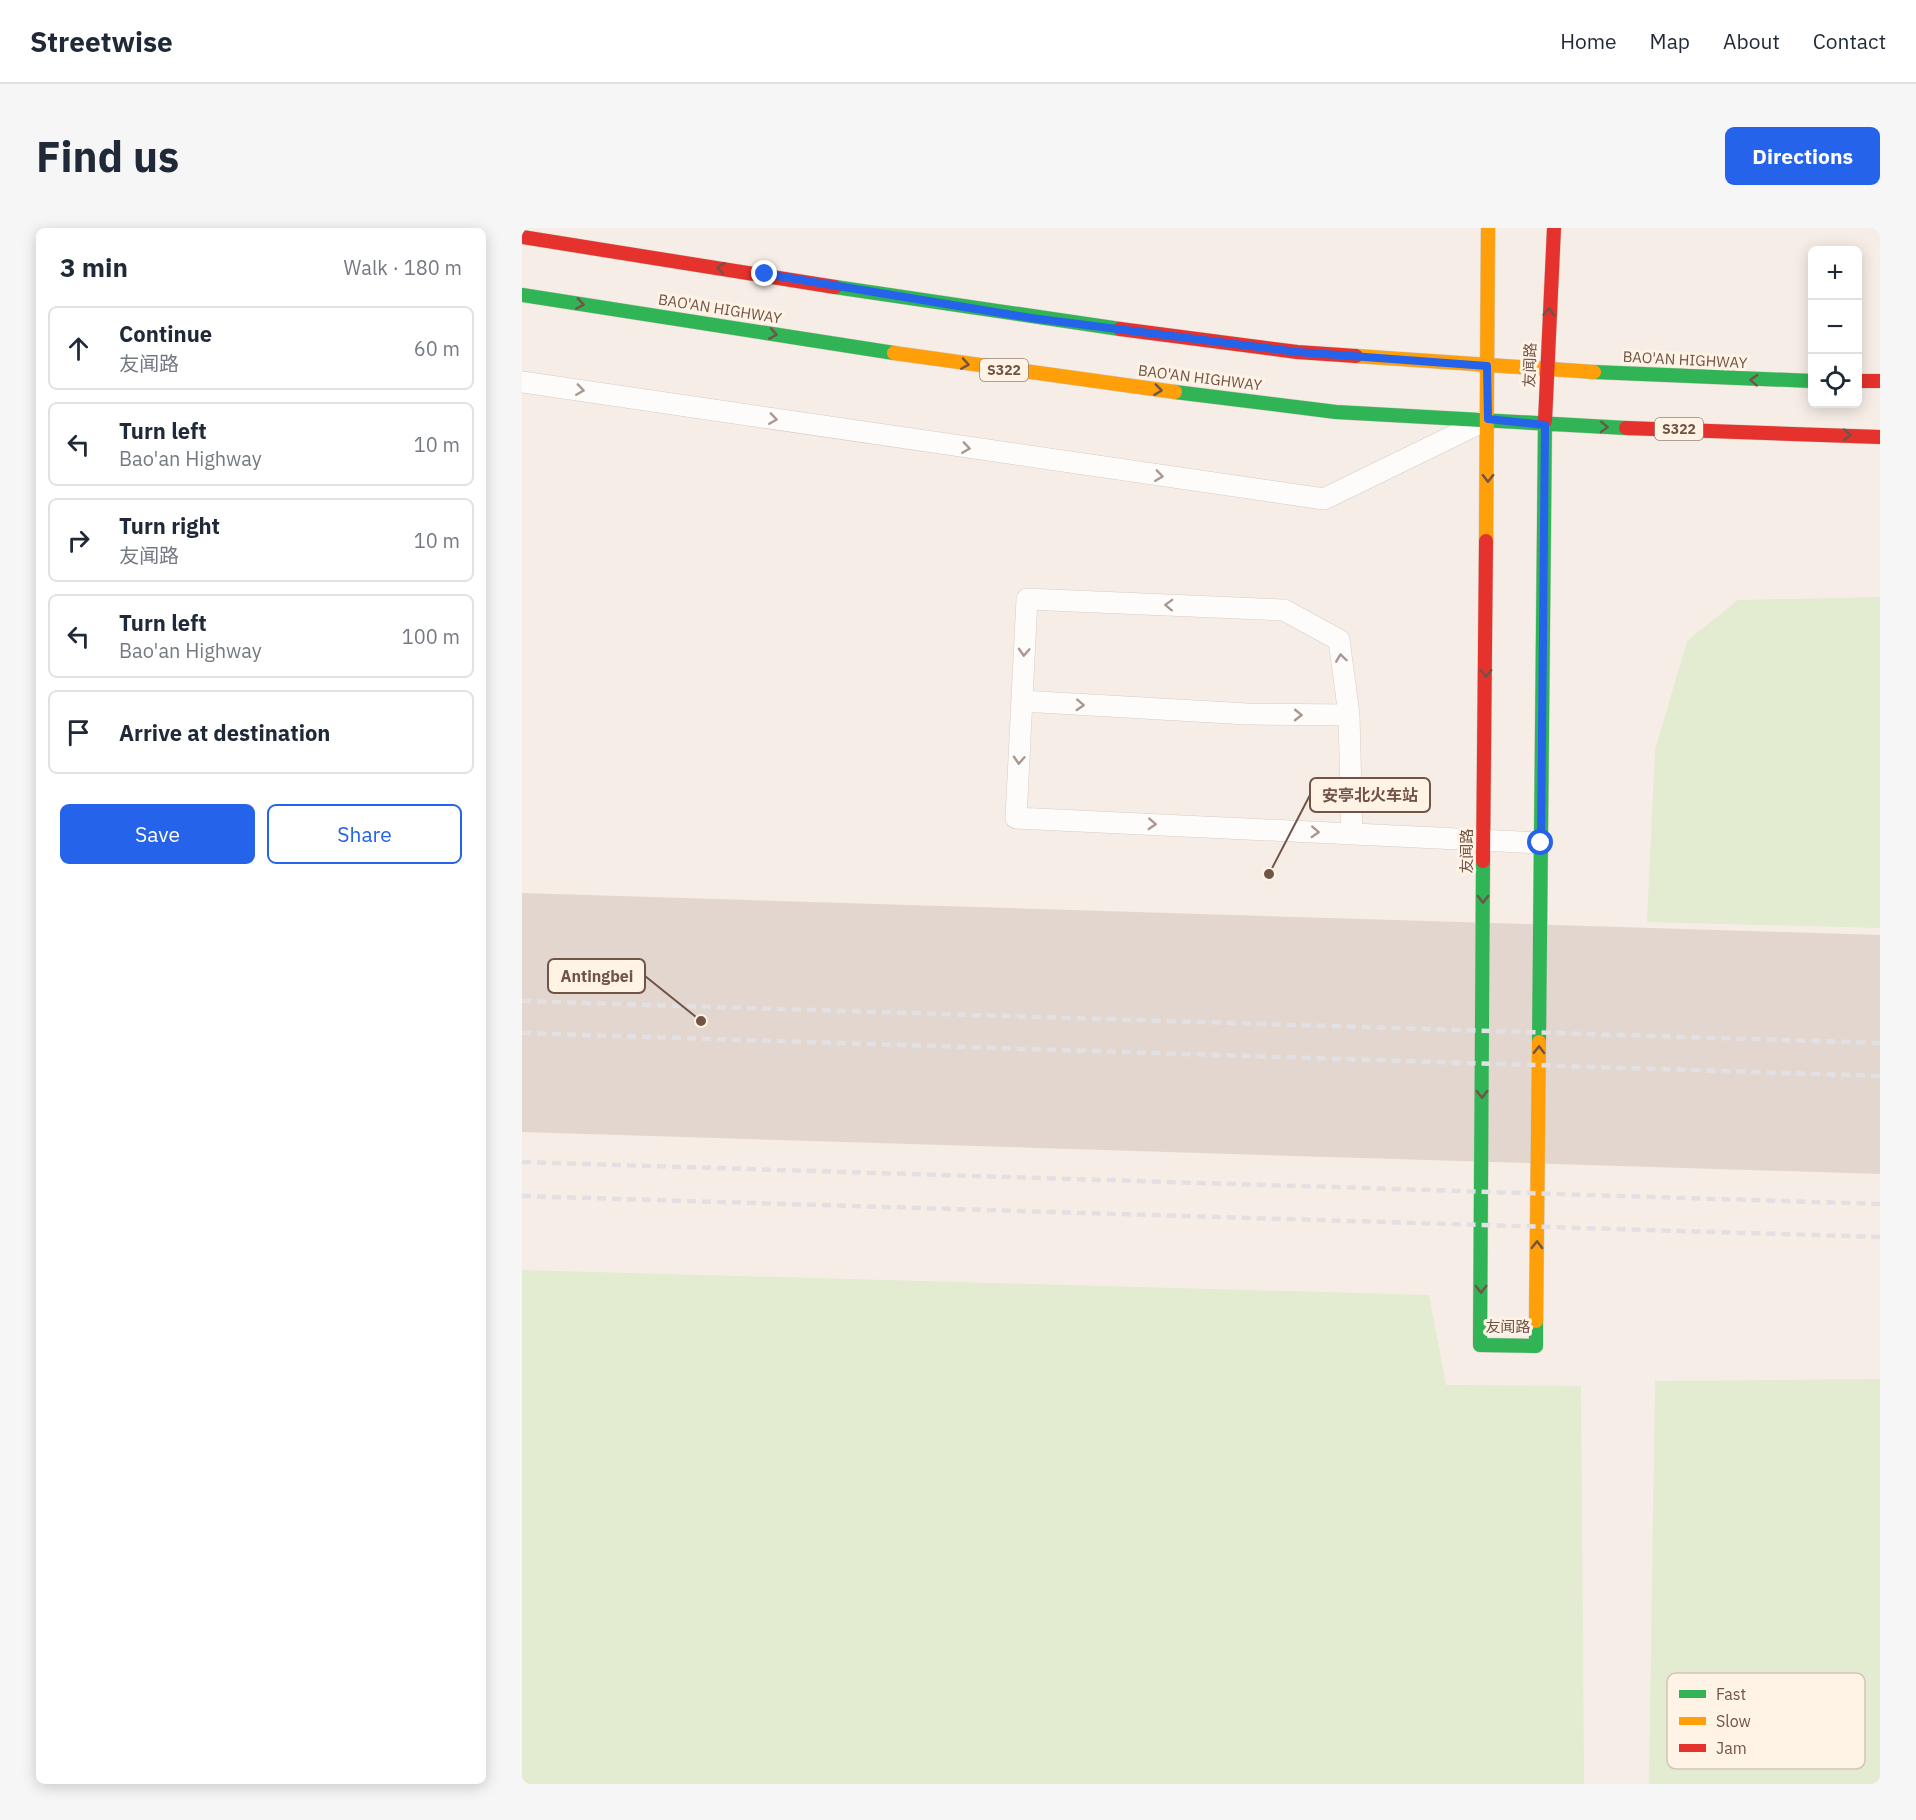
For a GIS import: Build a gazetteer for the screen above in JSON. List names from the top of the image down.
{
  "streets": {
    "main road": ["BAO'AN HIGHWAY", "友闻路", "S322"]
  },
  "crossings": [
    ["BAO'AN HIGHWAY", "友闻路"]
  ],
  "places": ["安亭北火车站", "Antingbei"],
  "legend": ["Fast", "Slow", "Jam"],
  "page": {
    "header": "Streetwise",
    "nav": [
      "Home",
      "Map",
      "About",
      "Contact"
    ],
    "buttons": [
      "Directions",
      ["Save", "Share"]
    ],
    "title": "Find us",
    "heading": ["3 min", "Walk · 180 m"],
    "map_buttons": ["+", "−"],
    "list": [
      ["Continue", "友闻路", "60 m"],
      ["Turn left", "Bao'an Highway", "10 m"],
      ["Turn right", "友闻路", "10 m"],
      ["Turn left", "Bao'an Highway", "100 m"],
      "Arrive at destination"
    ]
  }
}
